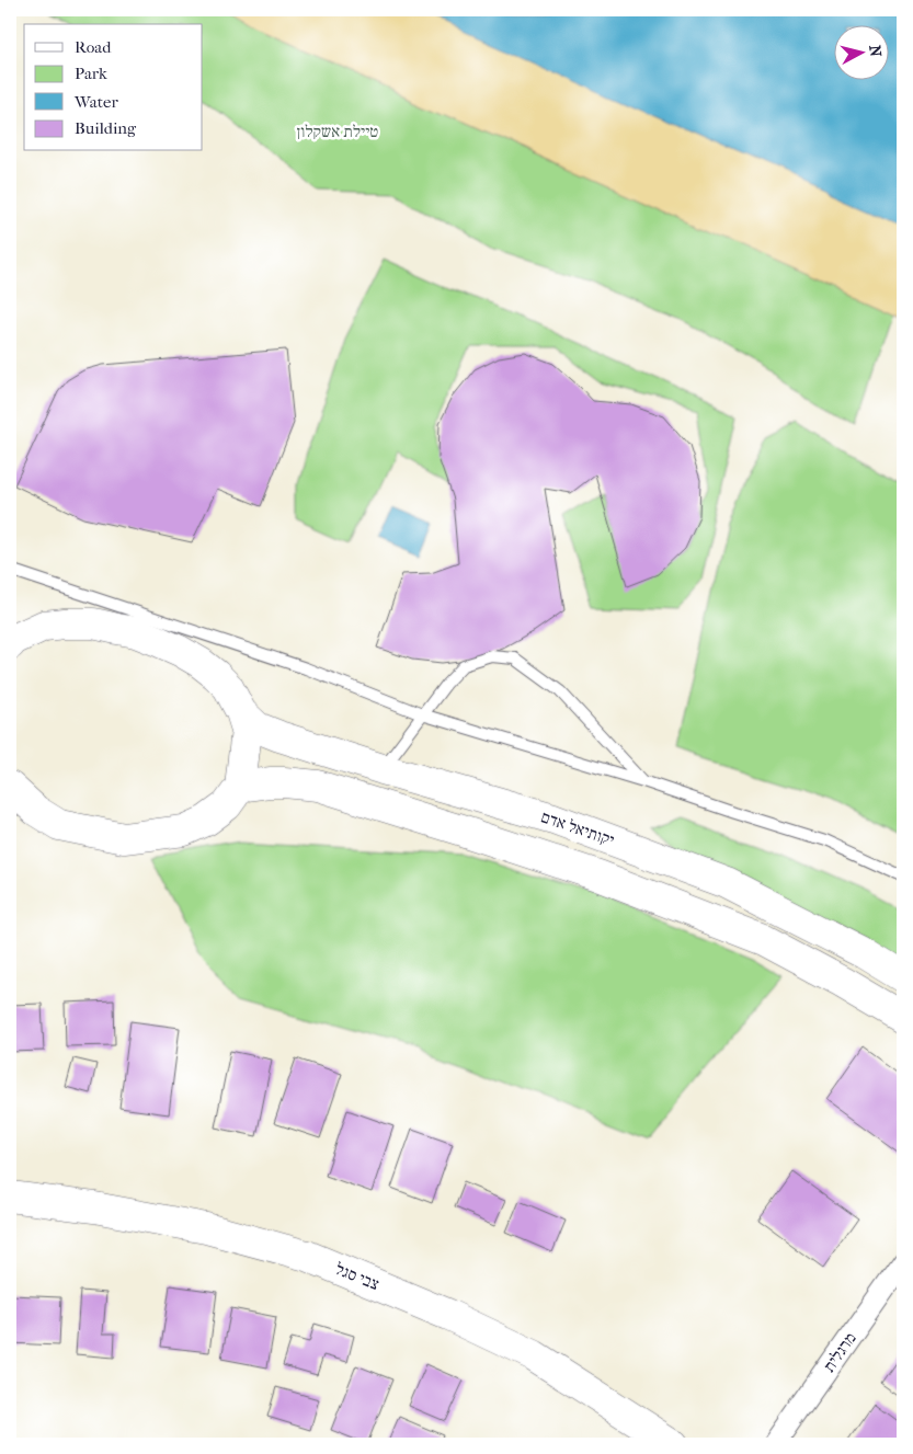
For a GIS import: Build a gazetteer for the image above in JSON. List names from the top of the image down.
{
  "streets": {
    "main road": ["יקותיאל אדם", "צבי סגל"],
    "street": ["מרגלית"]
  },
  "parks": ["טיילת אשקלון"],
  "legend": [
    "Road",
    "Park",
    "Water",
    "Building"
  ],
  "north": "right"
}
